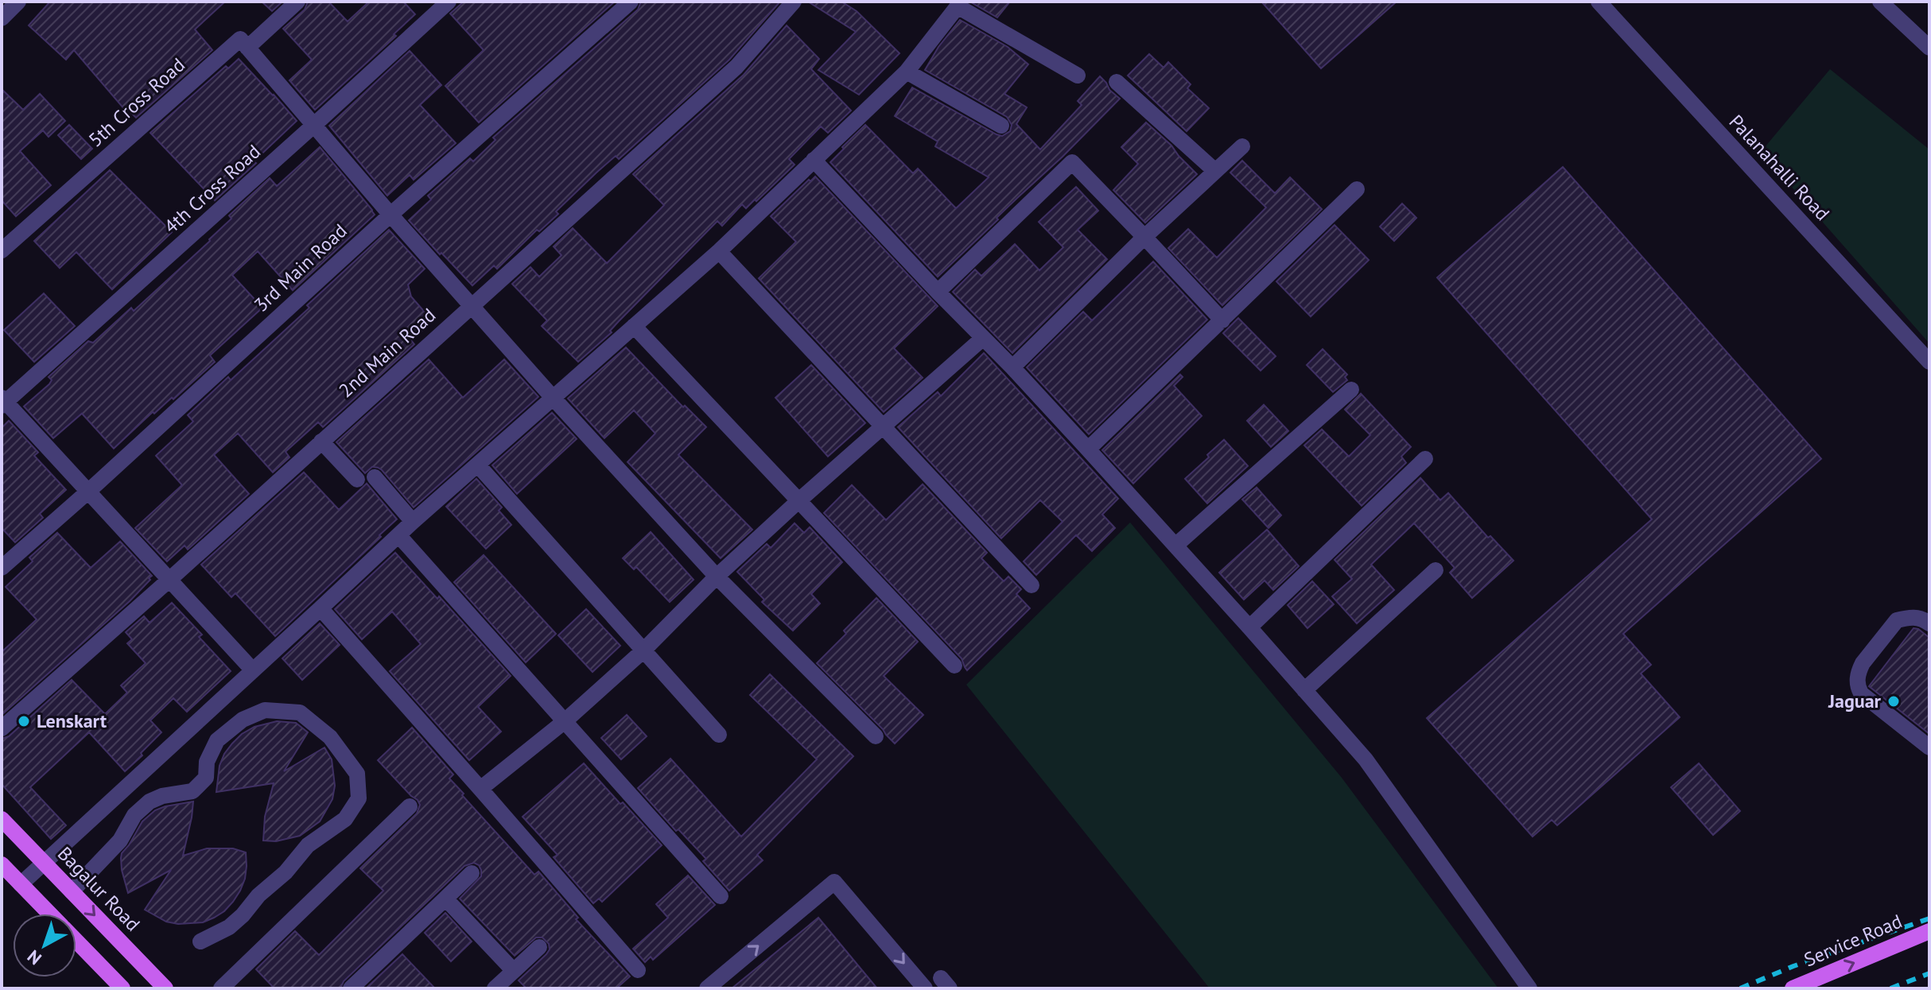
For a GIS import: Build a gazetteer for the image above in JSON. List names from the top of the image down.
{
  "streets": {
    "main road": ["Bagalur Road", "Service Road"],
    "street": [
      "5th Cross Road",
      "Palanahalli Road",
      "4th Cross Road",
      "3rd Main Road",
      "2nd Main Road"
    ]
  },
  "one_way": ["Service Road"],
  "places": ["Jaguar", "Lenskart"],
  "north": "bottom left"
}
